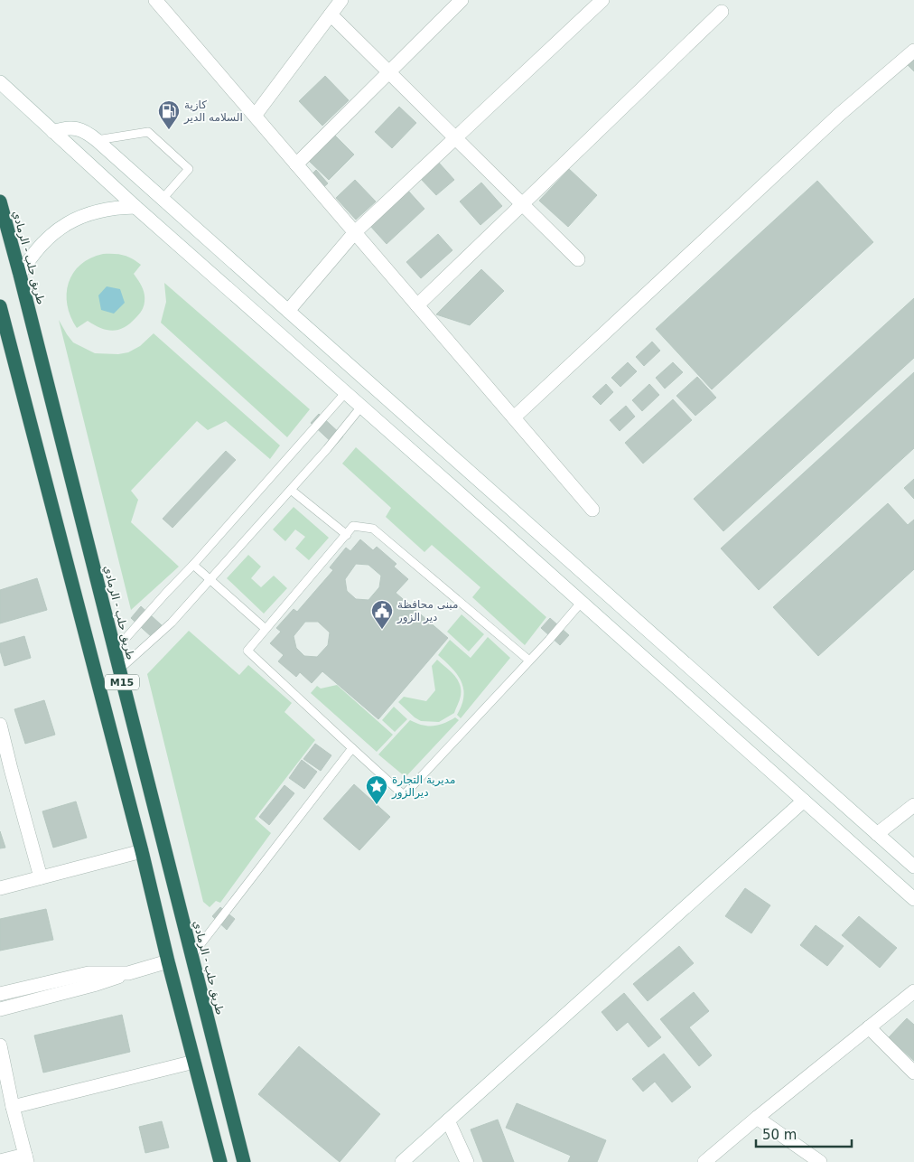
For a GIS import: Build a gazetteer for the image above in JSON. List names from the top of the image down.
{
  "streets": {
    "highway": ["طريق حلب - الرمادي", "M15"]
  },
  "places": {
    "fuel station": ["كازية السلامه الدير"],
    "public building": ["مبنى محافظة دير الزور"],
    "place": ["مديرية التجارة ديرالزور"]
  },
  "scale_bar": "50 m"
}
